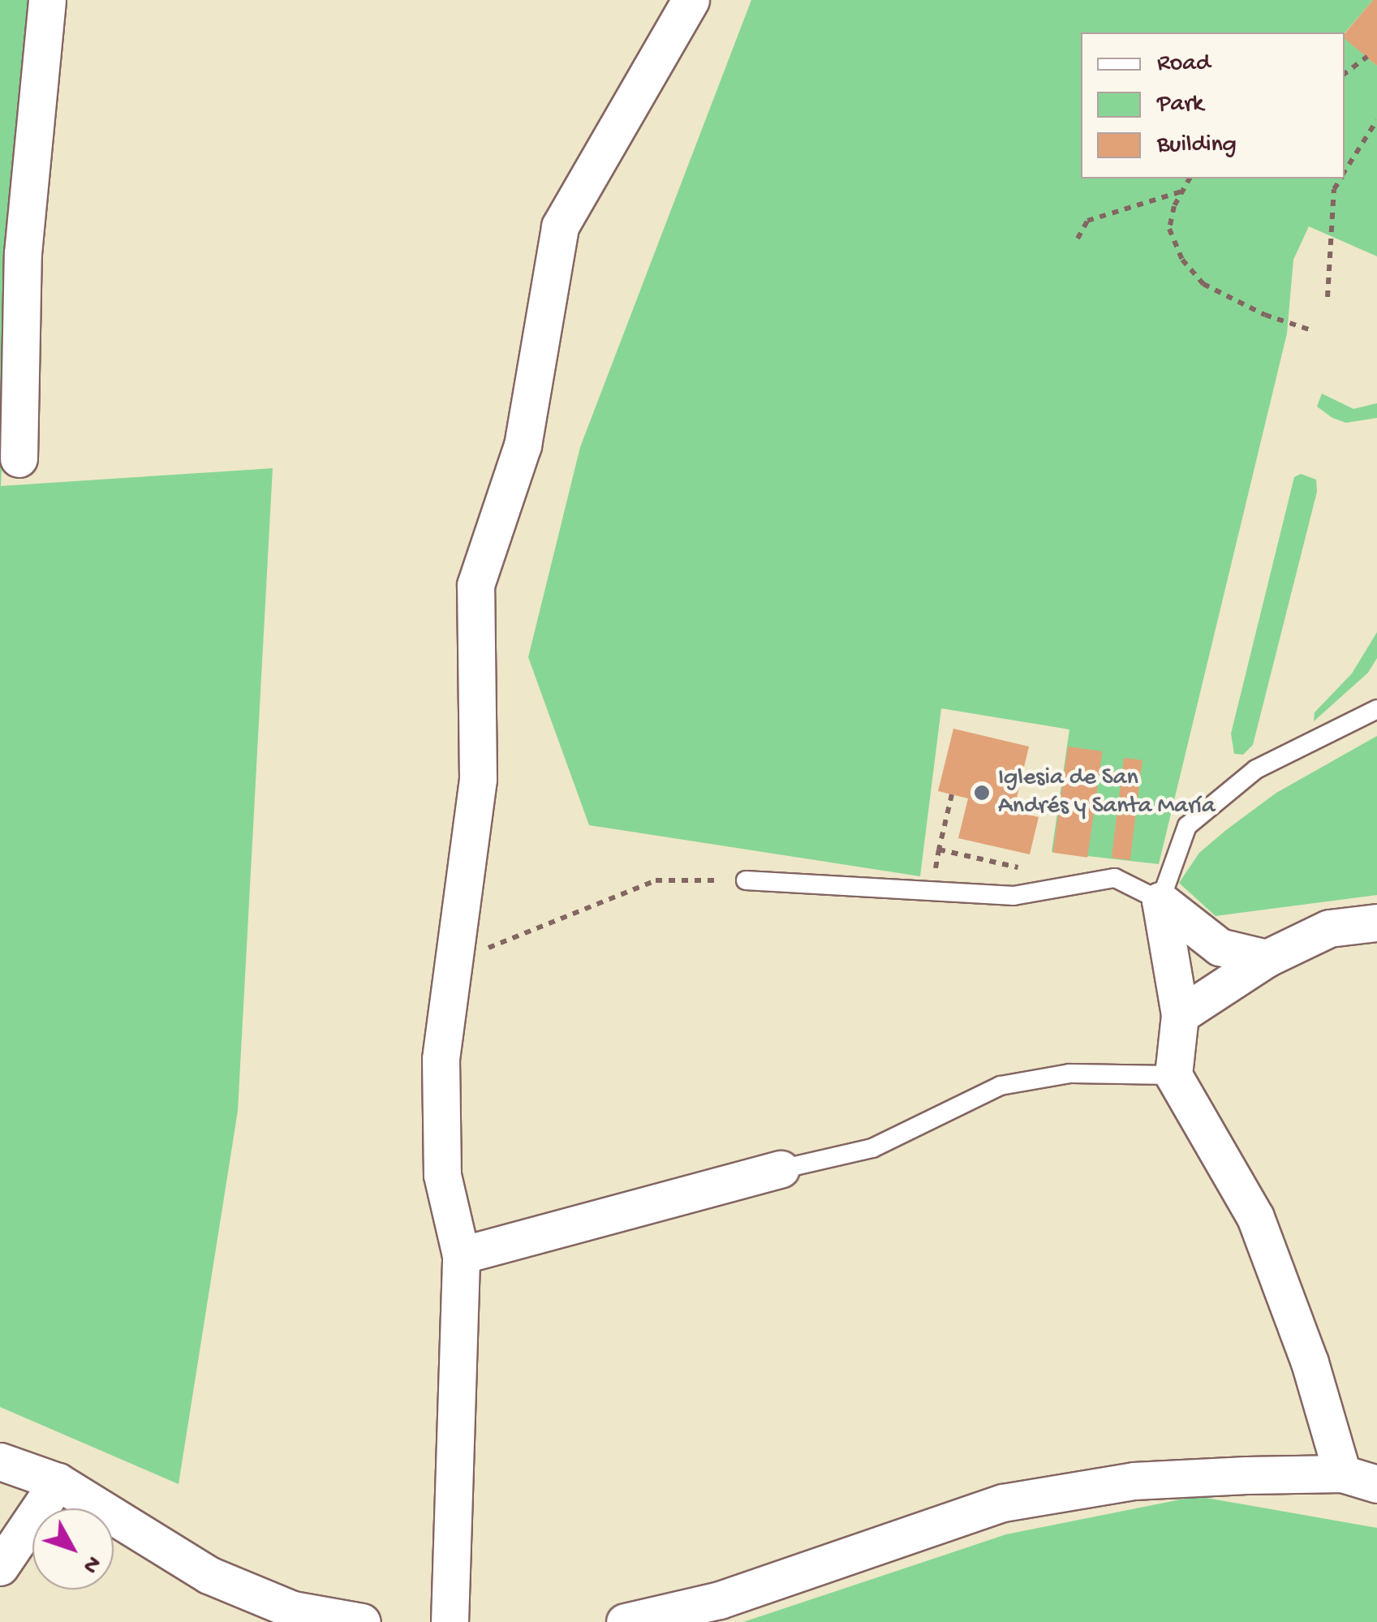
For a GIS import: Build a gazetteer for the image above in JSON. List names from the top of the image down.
{
  "places": ["Iglesia de San Andrés y Santa María"],
  "legend": ["Road", "Park", "Building"],
  "north": "bottom right"
}
